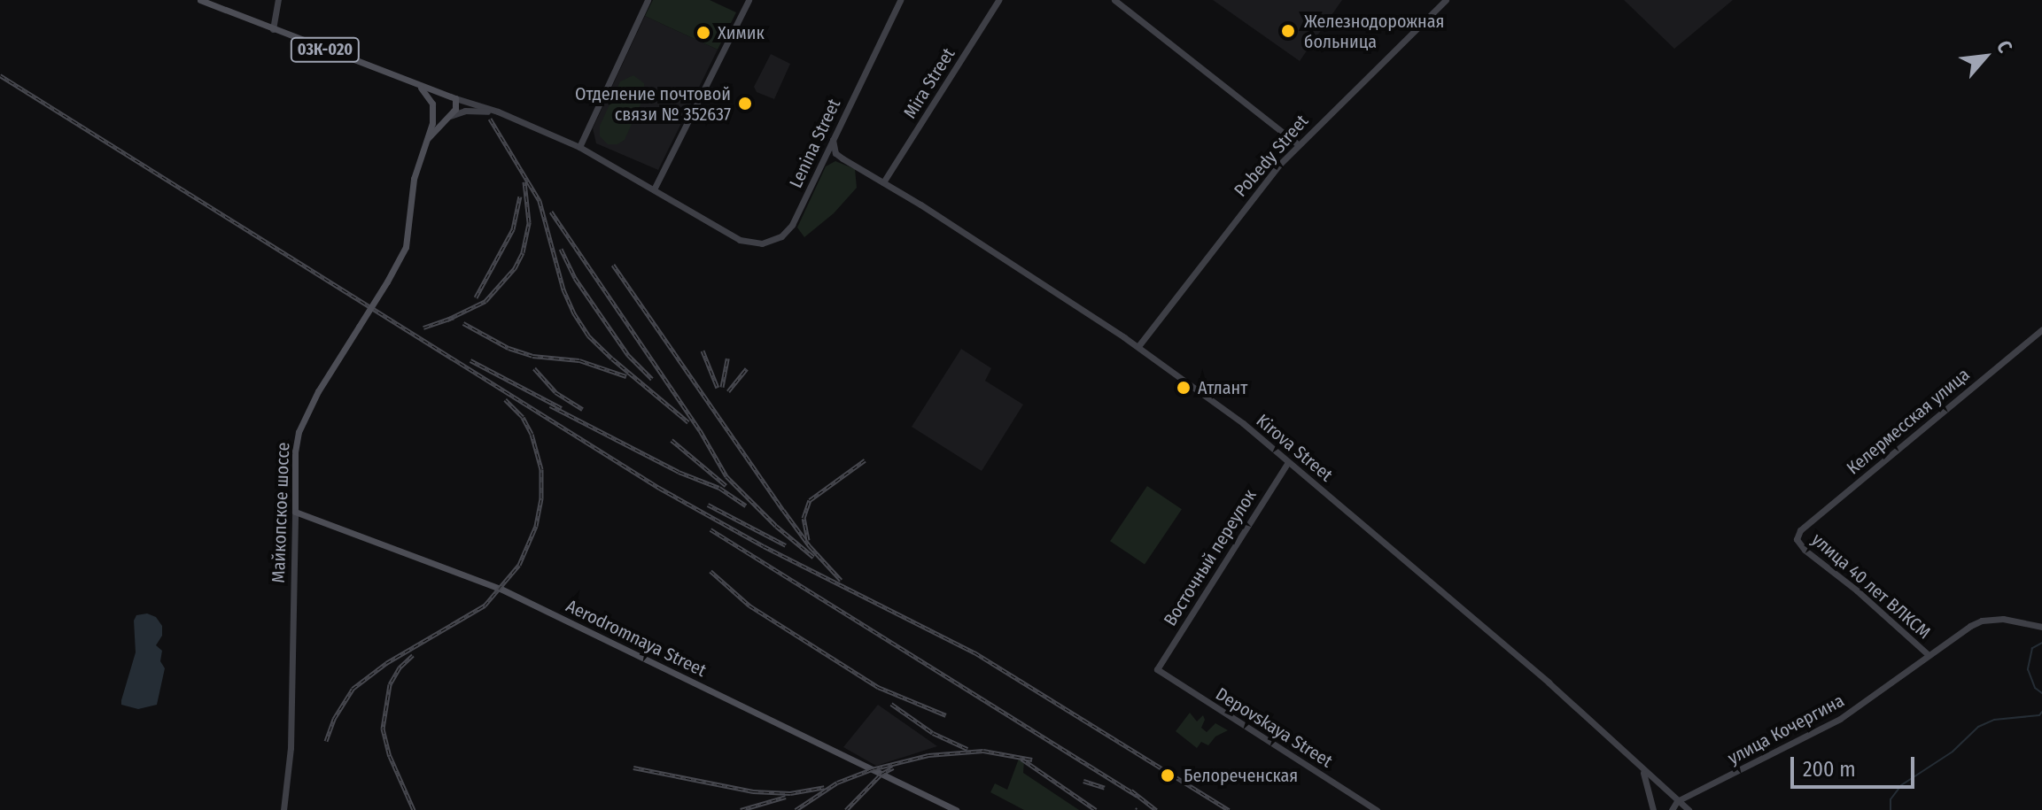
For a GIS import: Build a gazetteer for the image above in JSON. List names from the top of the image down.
{
  "streets": {
    "main road": ["03К-020", "Майкопское шоссе", "Aerodromnaya Street"],
    "street": [
      "Mira Street",
      "Lenina Street",
      "Pobedy Street",
      "Келермесская улица",
      "Kirova Street",
      "Восточный переулок",
      "улица 40 лет ВЛКСМ",
      "Depovskaya Street",
      "улица Кочергина"
    ]
  },
  "crossings": [
    ["03К-020", "Майкопское шоссе"],
    ["Mira Street", "Kirova Street"],
    ["Pobedy Street", "Kirova Street"],
    ["Келермесская улица", "улица 40 лет ВЛКСМ"],
    ["Kirova Street", "Восточный переулок"],
    ["Kirova Street", "улица Кочергина"],
    ["Майкопское шоссе", "Aerodromnaya Street"],
    ["Восточный переулок", "Depovskaya Street"],
    ["улица 40 лет ВЛКСМ", "улица Кочергина"]
  ],
  "places": [
    "Железнодорожная больница",
    "Химик",
    "Отделение почтовой связи № 352637",
    "Атлант",
    "Белореченская"
  ],
  "scale_bar": "200 m",
  "north": "top right"
}
